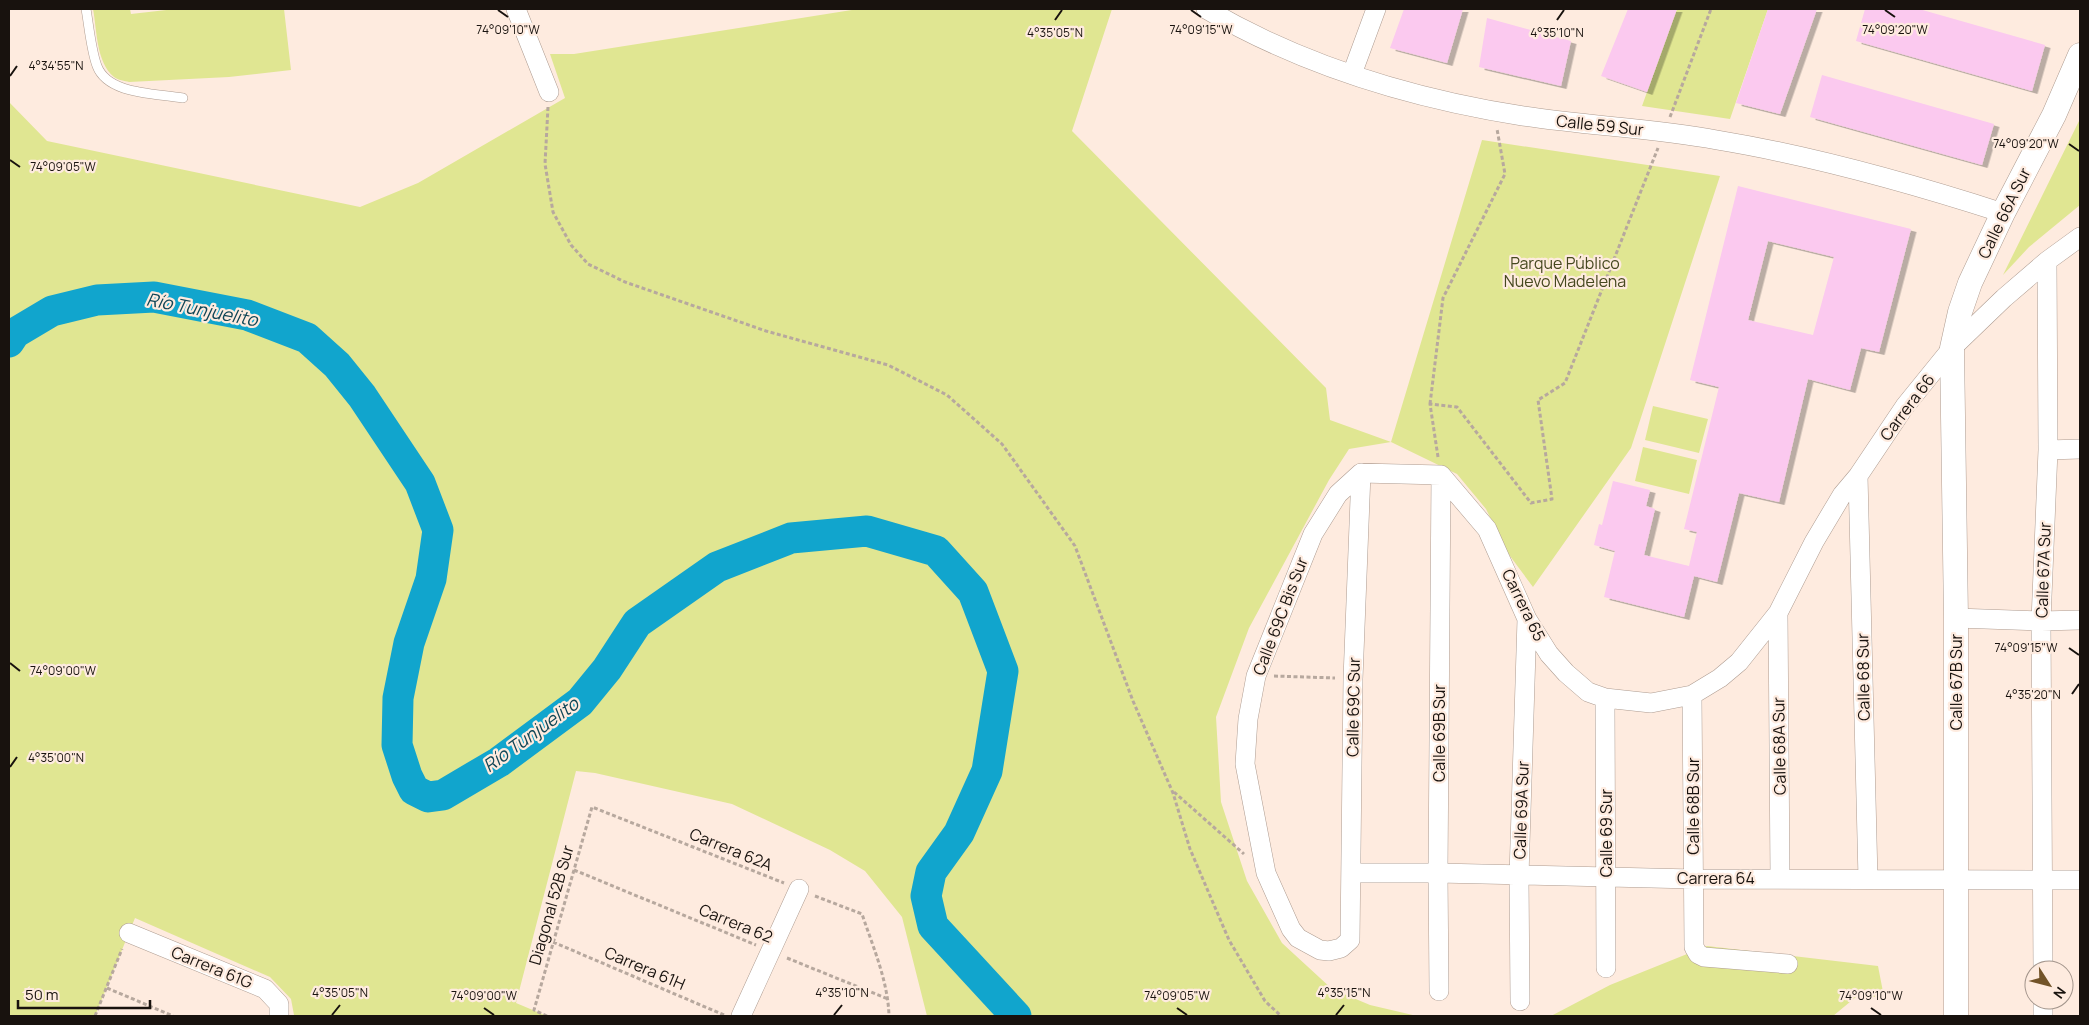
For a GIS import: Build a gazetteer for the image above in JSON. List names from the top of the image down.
{
  "streets": {
    "street": [
      "Calle 59 Sur",
      "Calle 66A Sur",
      "Carrera 66",
      "Calle 67A Sur",
      "Carrera 65",
      "Calle 69C Bis Sur",
      "Calle 68 Sur",
      "Calle 67B Sur",
      "Calle 69C Sur",
      "Calle 69B Sur",
      "Calle 68A Sur",
      "Calle 68B Sur",
      "Calle 69A Sur",
      "Calle 69 Sur",
      "Carrera 64",
      "Carrera 61G"
    ],
    "path": [
      "Carrera 62A",
      "Diagonal 52B Sur",
      "Carrera 62",
      "Carrera 61H"
    ]
  },
  "crossings": [
    ["Calle 59 Sur", "Calle 66A Sur"],
    ["Calle 66A Sur", "Carrera 66"],
    ["Calle 66A Sur", "Calle 67B Sur"],
    ["Carrera 66", "Calle 67A Sur"],
    ["Carrera 66", "Carrera 65"],
    ["Carrera 66", "Calle 68 Sur"],
    ["Carrera 66", "Calle 67B Sur"],
    ["Carrera 66", "Calle 68A Sur"],
    ["Calle 67A Sur", "Carrera 64"],
    ["Carrera 65", "Calle 69B Sur"],
    ["Carrera 65", "Calle 68A Sur"],
    ["Carrera 65", "Calle 68B Sur"],
    ["Carrera 65", "Calle 69A Sur"],
    ["Carrera 65", "Calle 69 Sur"],
    ["Calle 69C Bis Sur", "Calle 69C Sur"],
    ["Calle 68 Sur", "Carrera 64"],
    ["Calle 67B Sur", "Carrera 64"],
    ["Calle 69C Sur", "Carrera 64"],
    ["Calle 69B Sur", "Carrera 64"],
    ["Calle 68A Sur", "Carrera 64"],
    ["Calle 68B Sur", "Carrera 64"],
    ["Calle 69A Sur", "Carrera 64"],
    ["Calle 69 Sur", "Carrera 64"],
    ["Carrera 62A", "Diagonal 52B Sur"],
    ["Carrera 62A", "Carrera 62"],
    ["Diagonal 52B Sur", "Carrera 62"],
    ["Diagonal 52B Sur", "Carrera 61H"]
  ],
  "water": ["Río Tunjuelito"],
  "parks": ["Parque Público Nuevo Madelena"],
  "scale_bar": "50 m",
  "north": "bottom right",
  "coordinates": [
    "74°09'10\"W",
    "74°09'15\"W",
    "74°09'20\"W",
    "4°35'05\"N",
    "4°35'10\"N",
    "4°34'55\"N",
    "74°09'05\"W",
    "74°09'00\"W",
    "4°35'20\"N",
    "4°35'00\"N",
    "4°35'15\"N"
  ]
}
